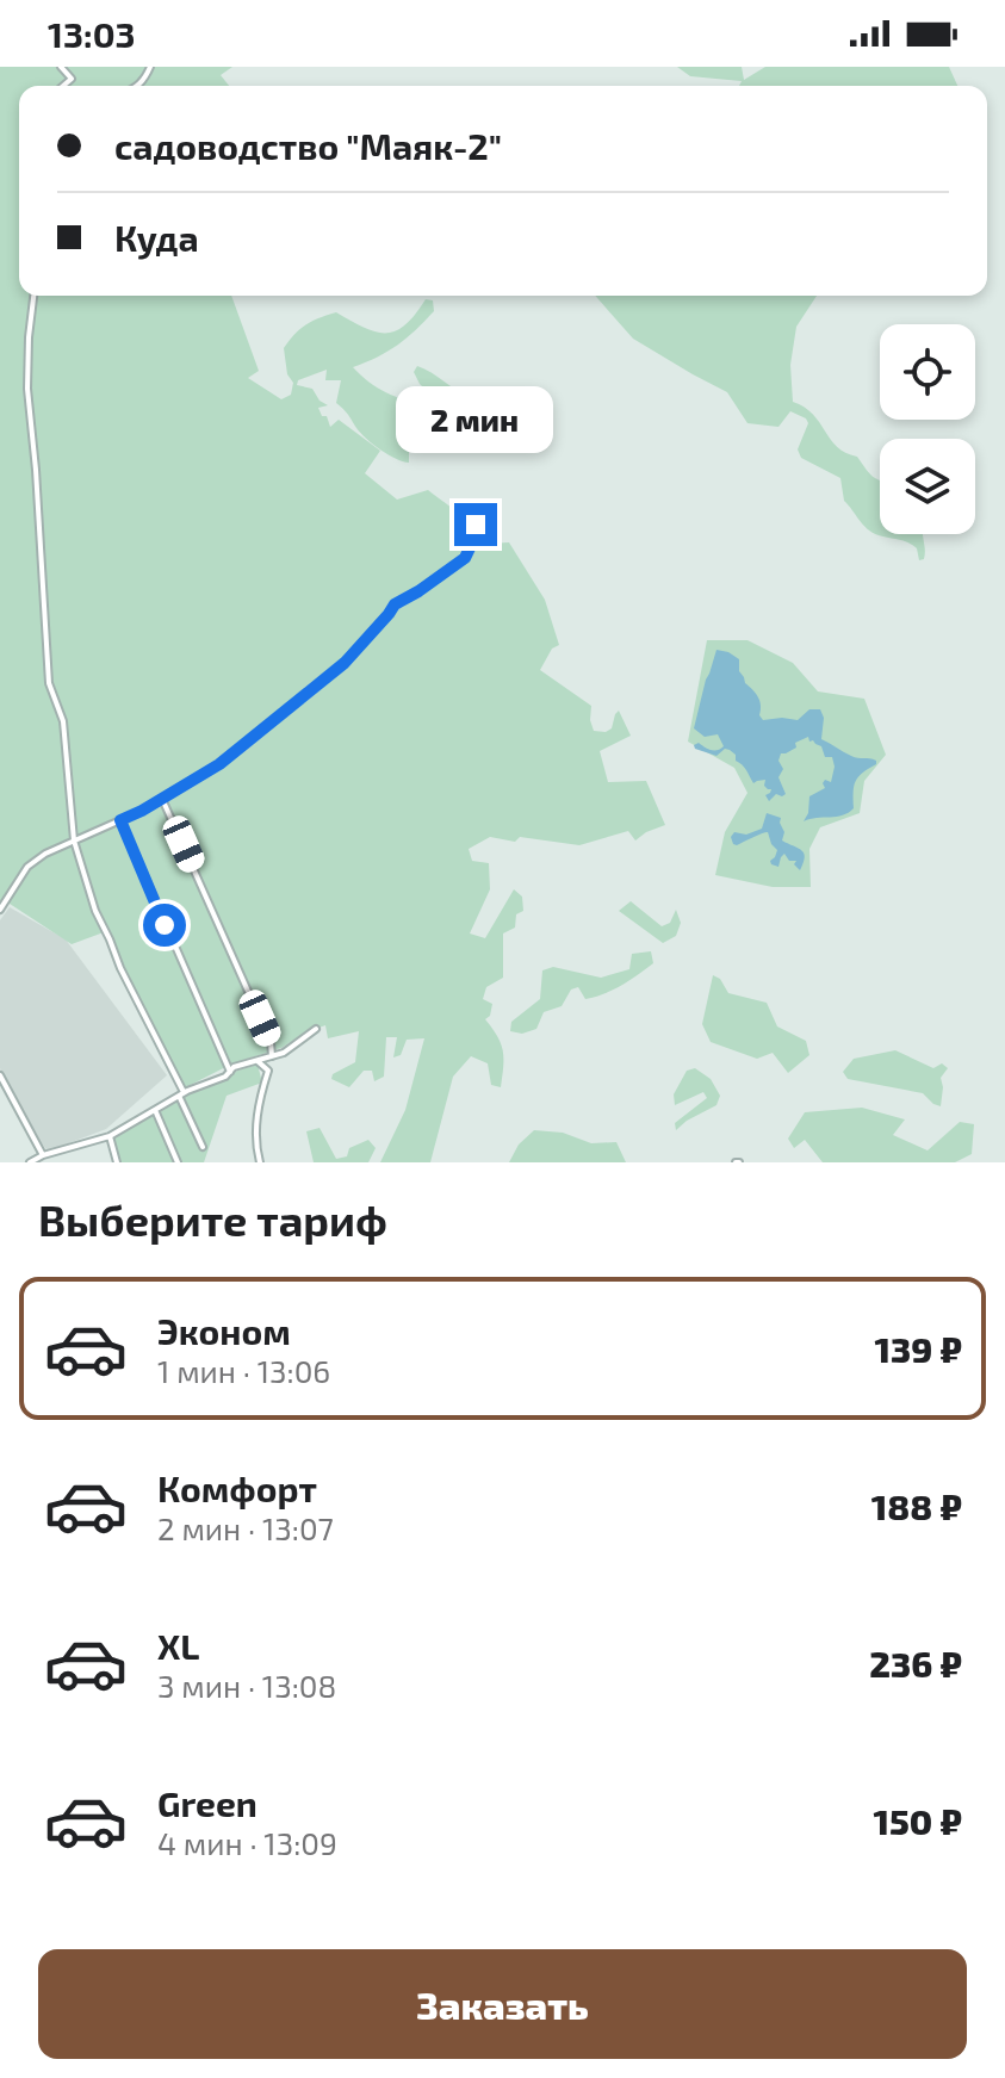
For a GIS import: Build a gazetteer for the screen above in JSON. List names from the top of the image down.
{
  "page": {
    "status": "13:03",
    "banner": ["садоводство \"Маяк-2\"", "Куда"],
    "bubble": "2 мин",
    "heading": "Выберите тариф",
    "list": [
      {
        "name": "Эконом",
        "note": "1 мин · 13:06",
        "value": "139 ₽"
      },
      {
        "name": "Комфорт",
        "note": "2 мин · 13:07",
        "value": "188 ₽"
      },
      {
        "name": "XL",
        "note": "3 мин · 13:08",
        "value": "236 ₽"
      },
      {
        "name": "Green",
        "note": "4 мин · 13:09",
        "value": "150 ₽"
      }
    ],
    "buttons": "Заказать"
  }
}
